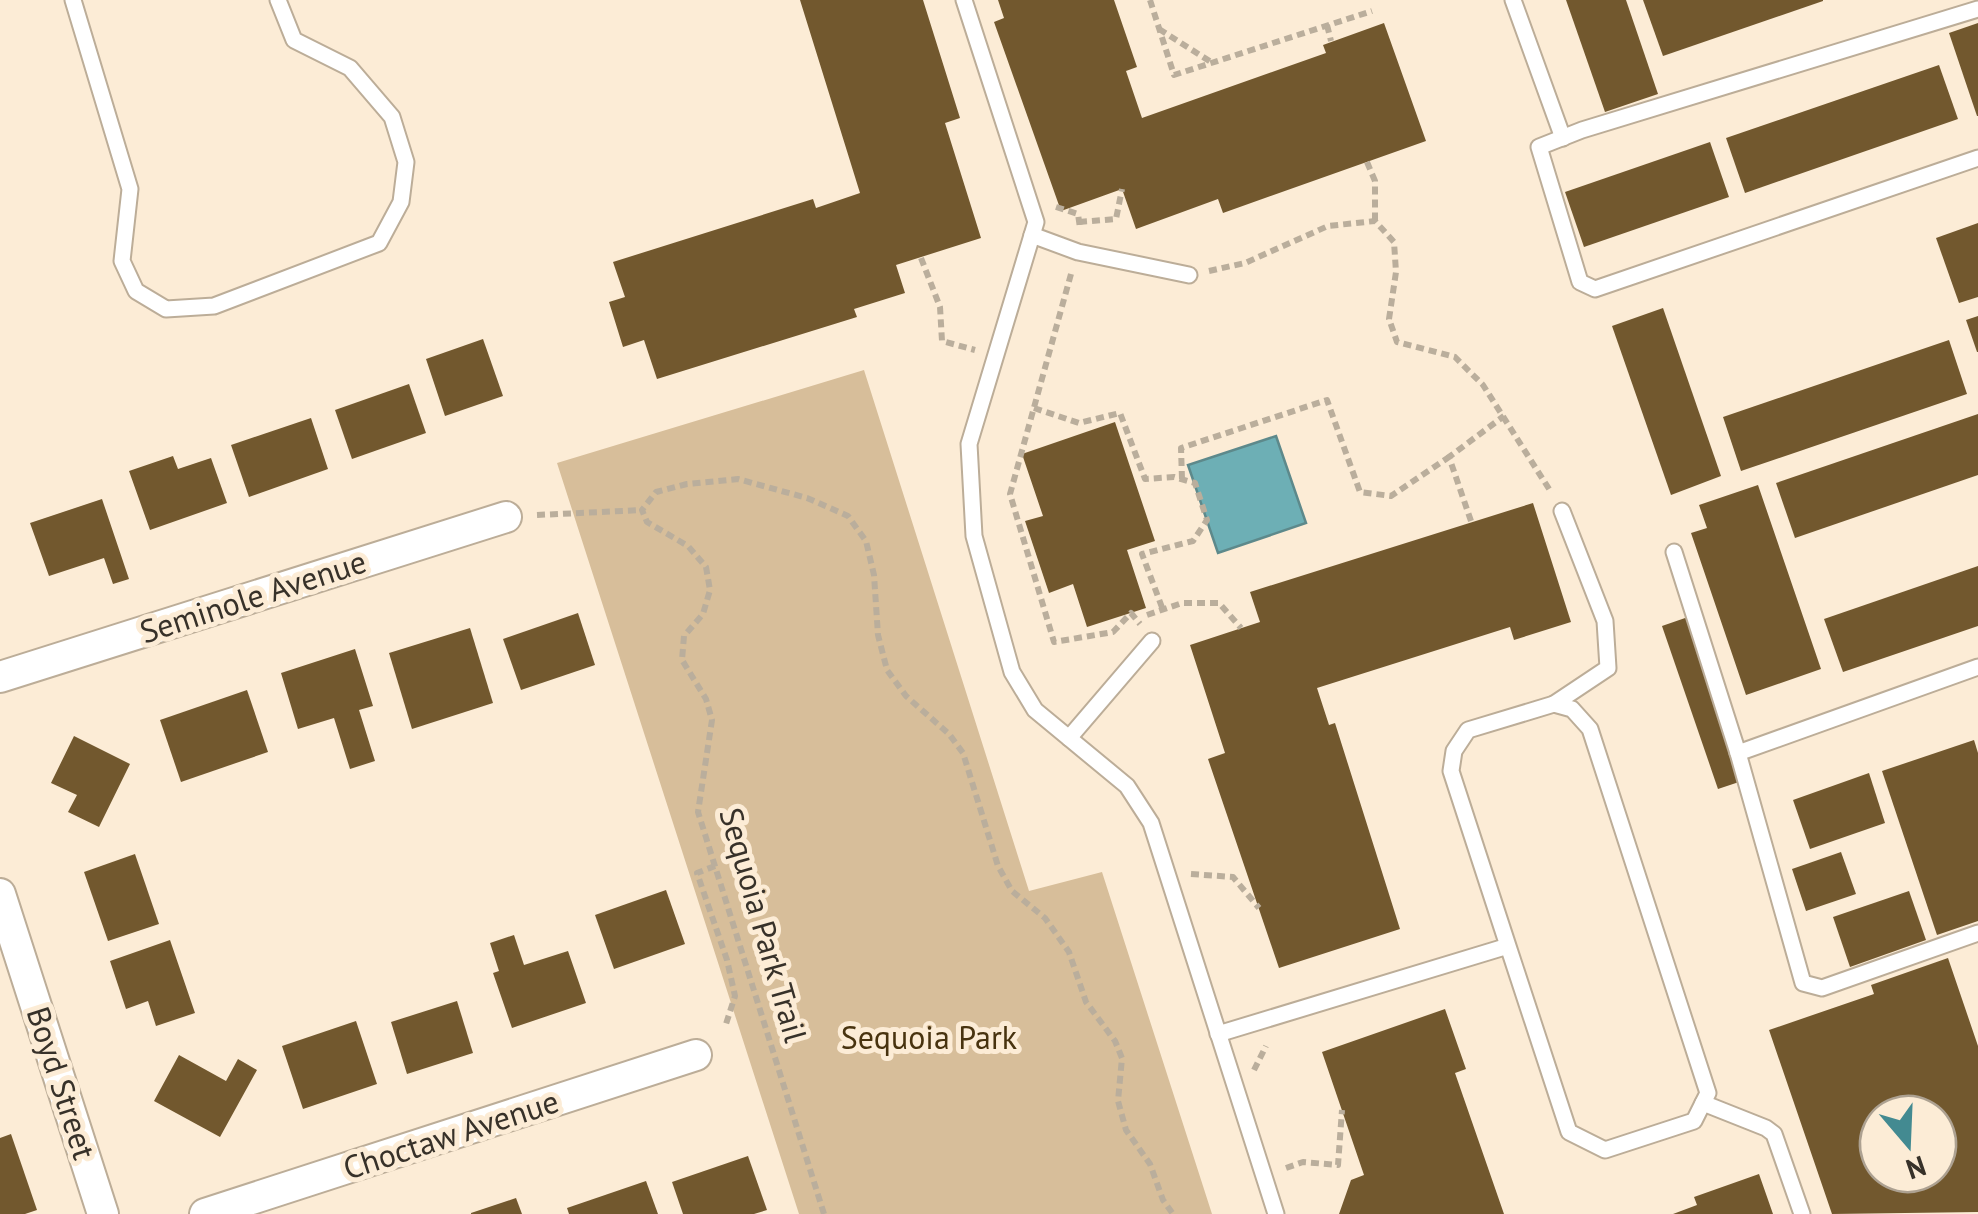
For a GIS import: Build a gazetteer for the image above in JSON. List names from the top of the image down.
{
  "streets": {
    "street": ["Seminole Avenue", "Boyd Street", "Choctaw Avenue"],
    "path": ["Sequoia Park Trail"]
  },
  "parks": ["Sequoia Park"],
  "north": "bottom"
}
